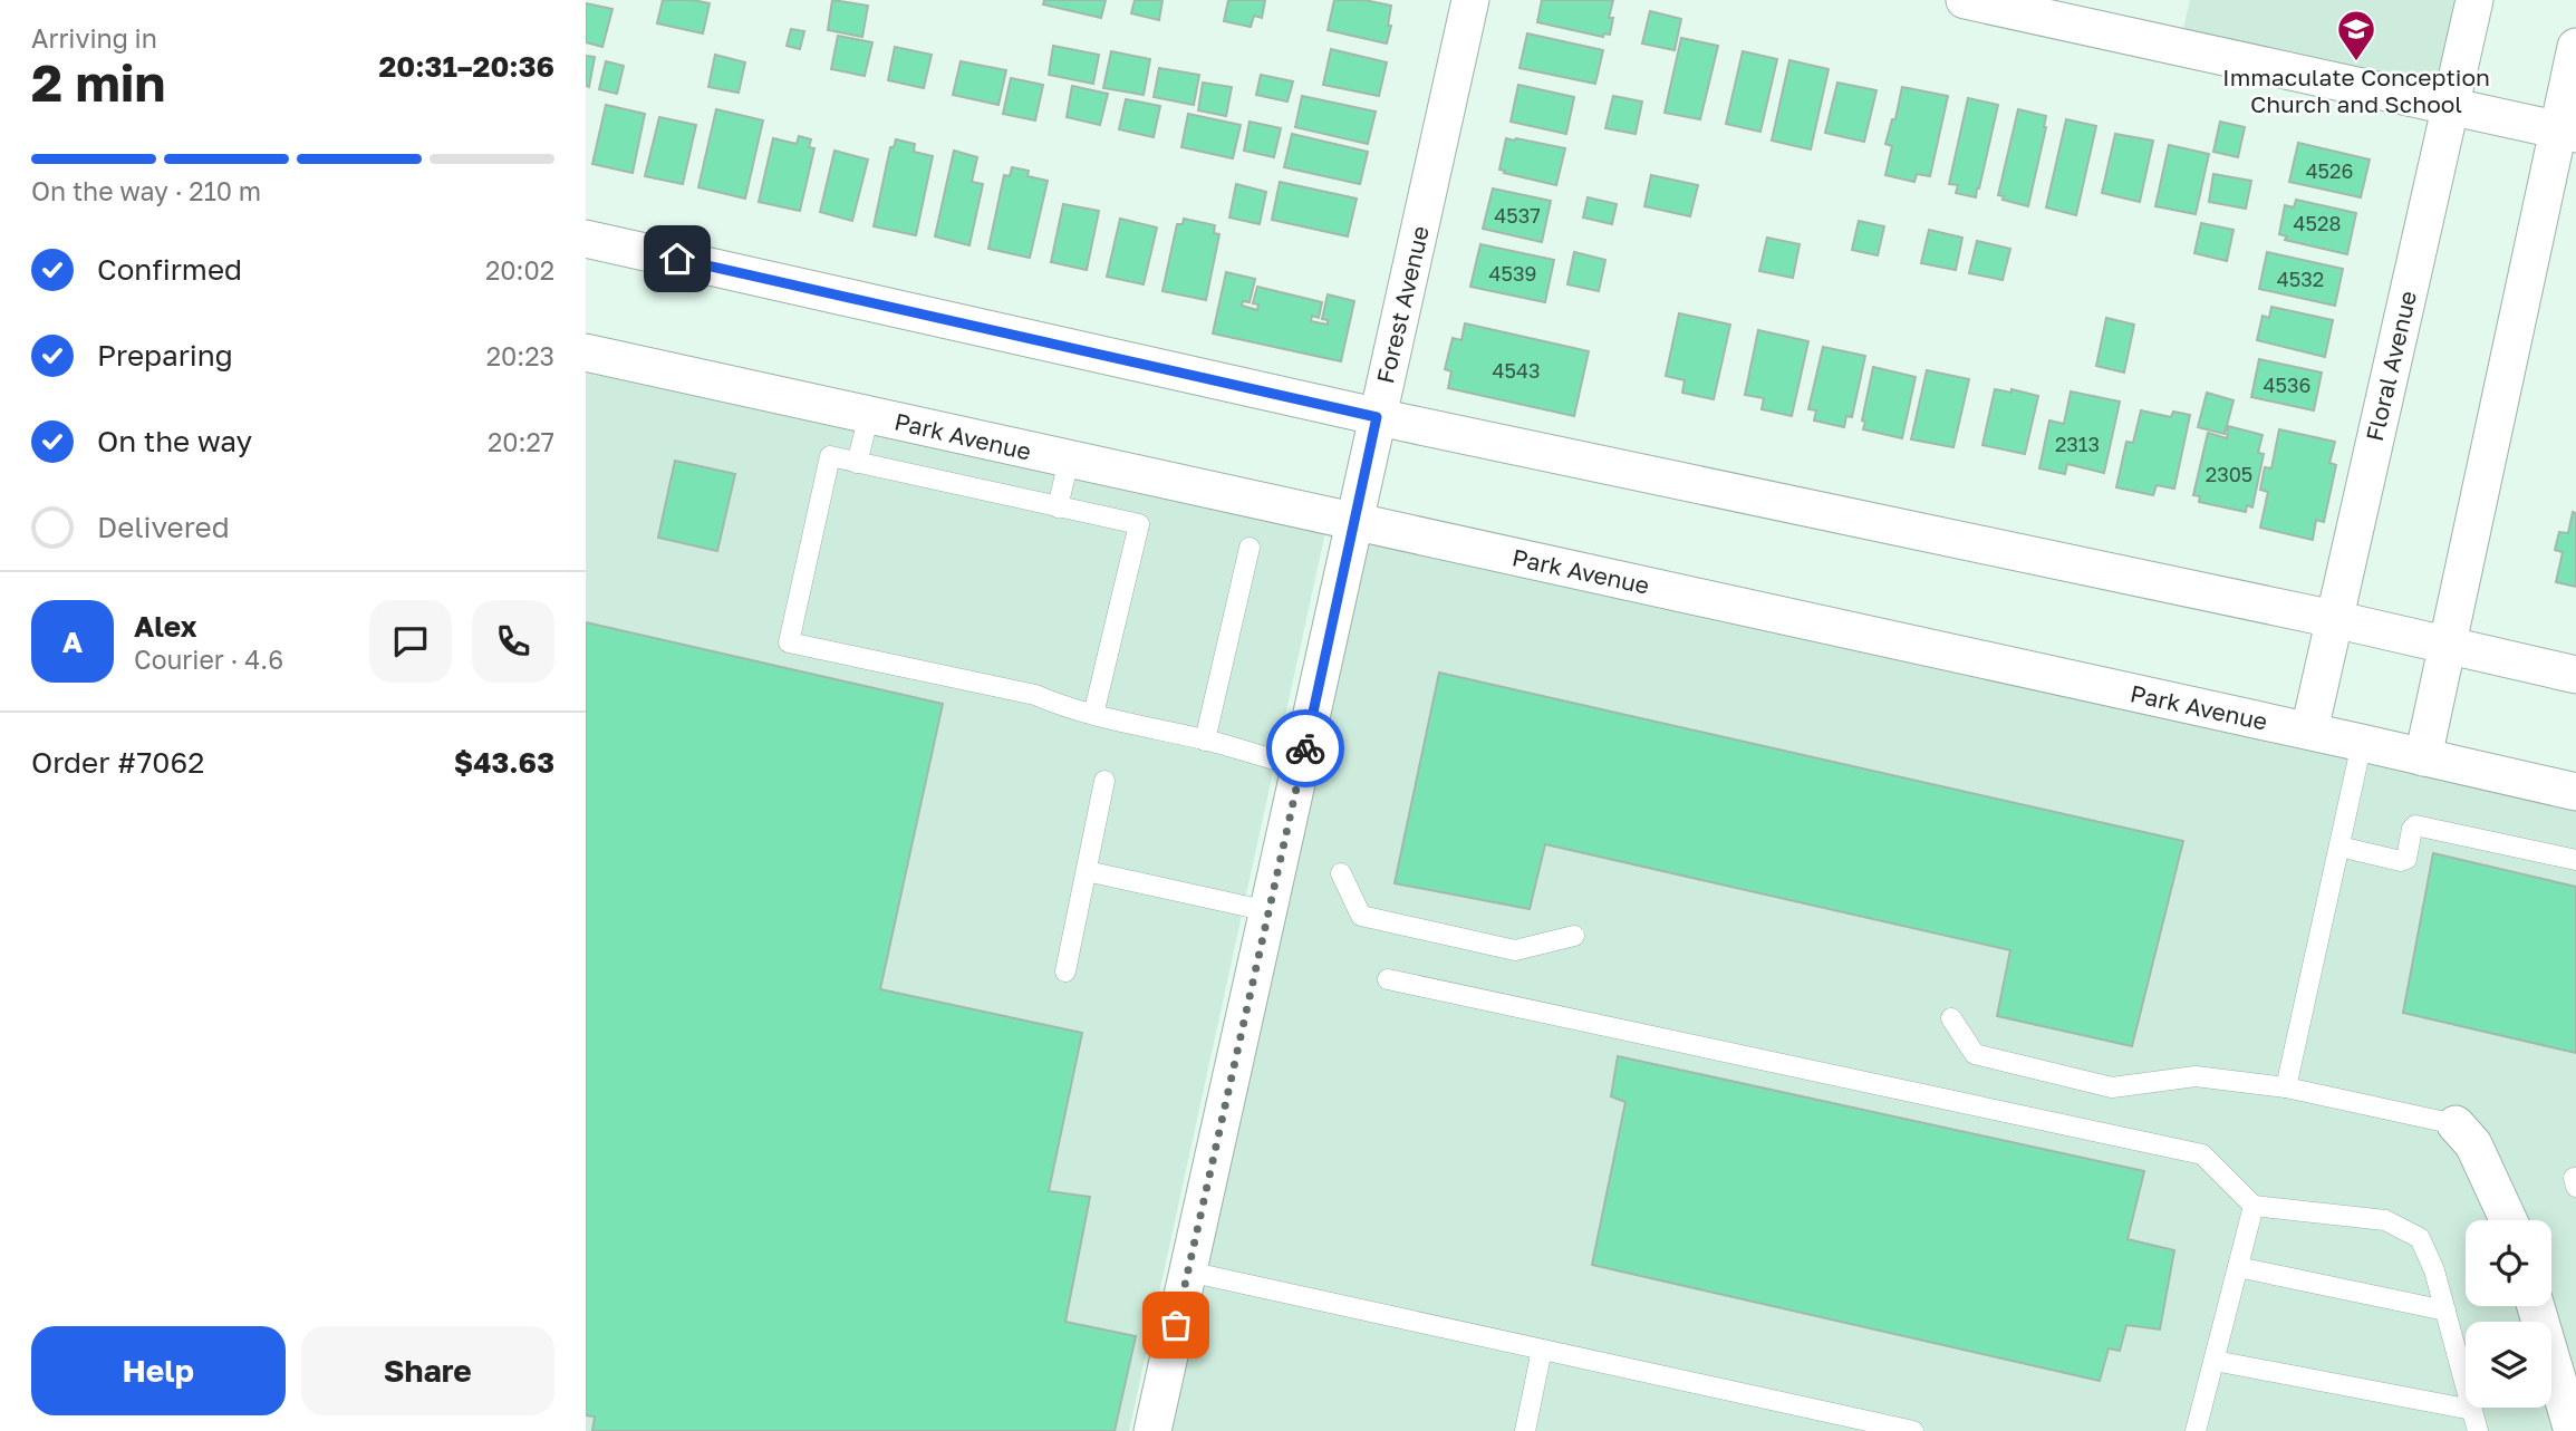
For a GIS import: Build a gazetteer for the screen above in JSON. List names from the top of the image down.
{
  "streets": {
    "street": ["Forest Avenue", "Floral Avenue", "Park Avenue"]
  },
  "crossings": [
    ["Forest Avenue", "Park Avenue"],
    ["Floral Avenue", "Park Avenue"]
  ],
  "places": {
    "school or university": ["Immaculate Conception Church and School"]
  },
  "house_numbers": [
    "4526",
    "4537",
    "4528",
    "4539",
    "4532",
    "4543",
    "4536",
    "2313",
    "2305"
  ],
  "page": {
    "heading": ["2 min", "Arriving in", "20:31–20:36"],
    "panel": [
      "Alex",
      "Courier · 4.6",
      "Order #7062",
      "$43.63"
    ],
    "bar": "On the way · 210 m",
    "list": [
      ["Confirmed", "20:02"],
      ["Preparing", "20:23"],
      ["On the way", "20:27"],
      "Delivered"
    ],
    "round": "A",
    "buttons": ["Help", "Share"]
  }
}
